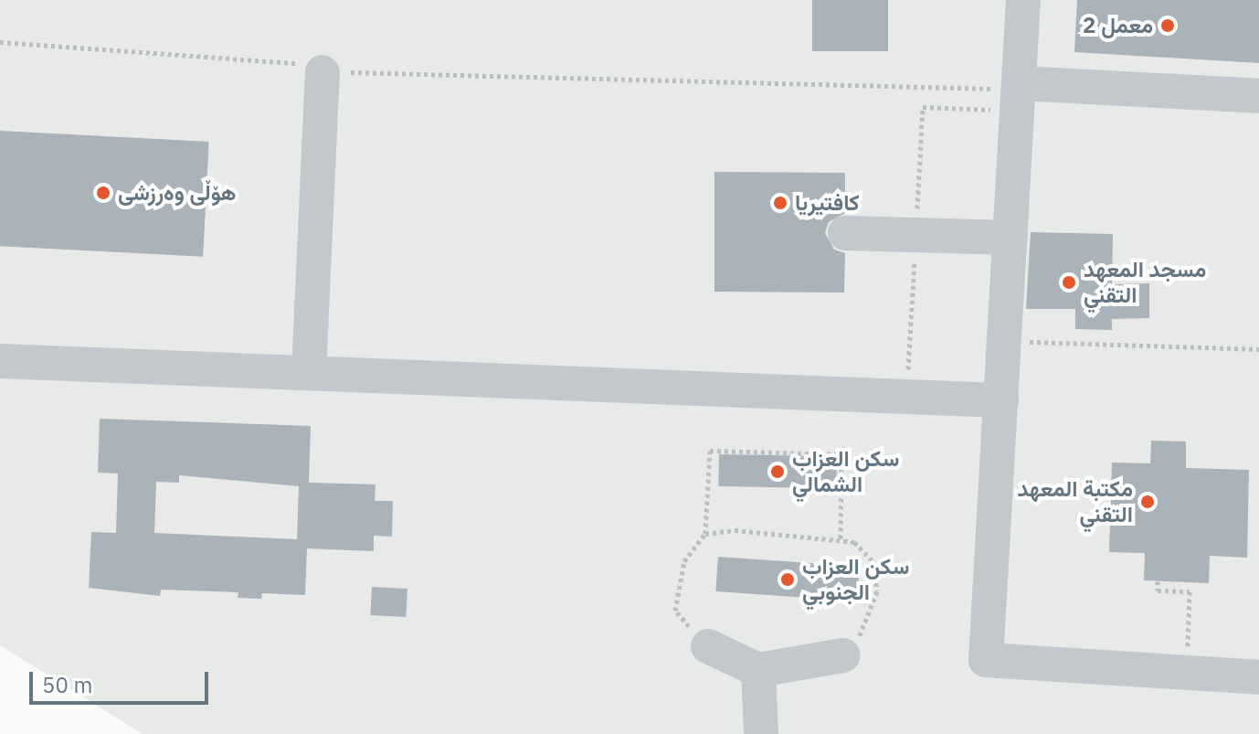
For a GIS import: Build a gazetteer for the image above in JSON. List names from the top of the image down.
{
  "places": [
    "معمل 2",
    "هۆڵی وەرزشی",
    "کافتیریا",
    "مسجد المعهد التقني",
    "سكن العزاب الشمالي",
    "مكتبة المعهد التقني",
    "سكن العزاب الجنوبي"
  ],
  "scale_bar": "50 m"
}
